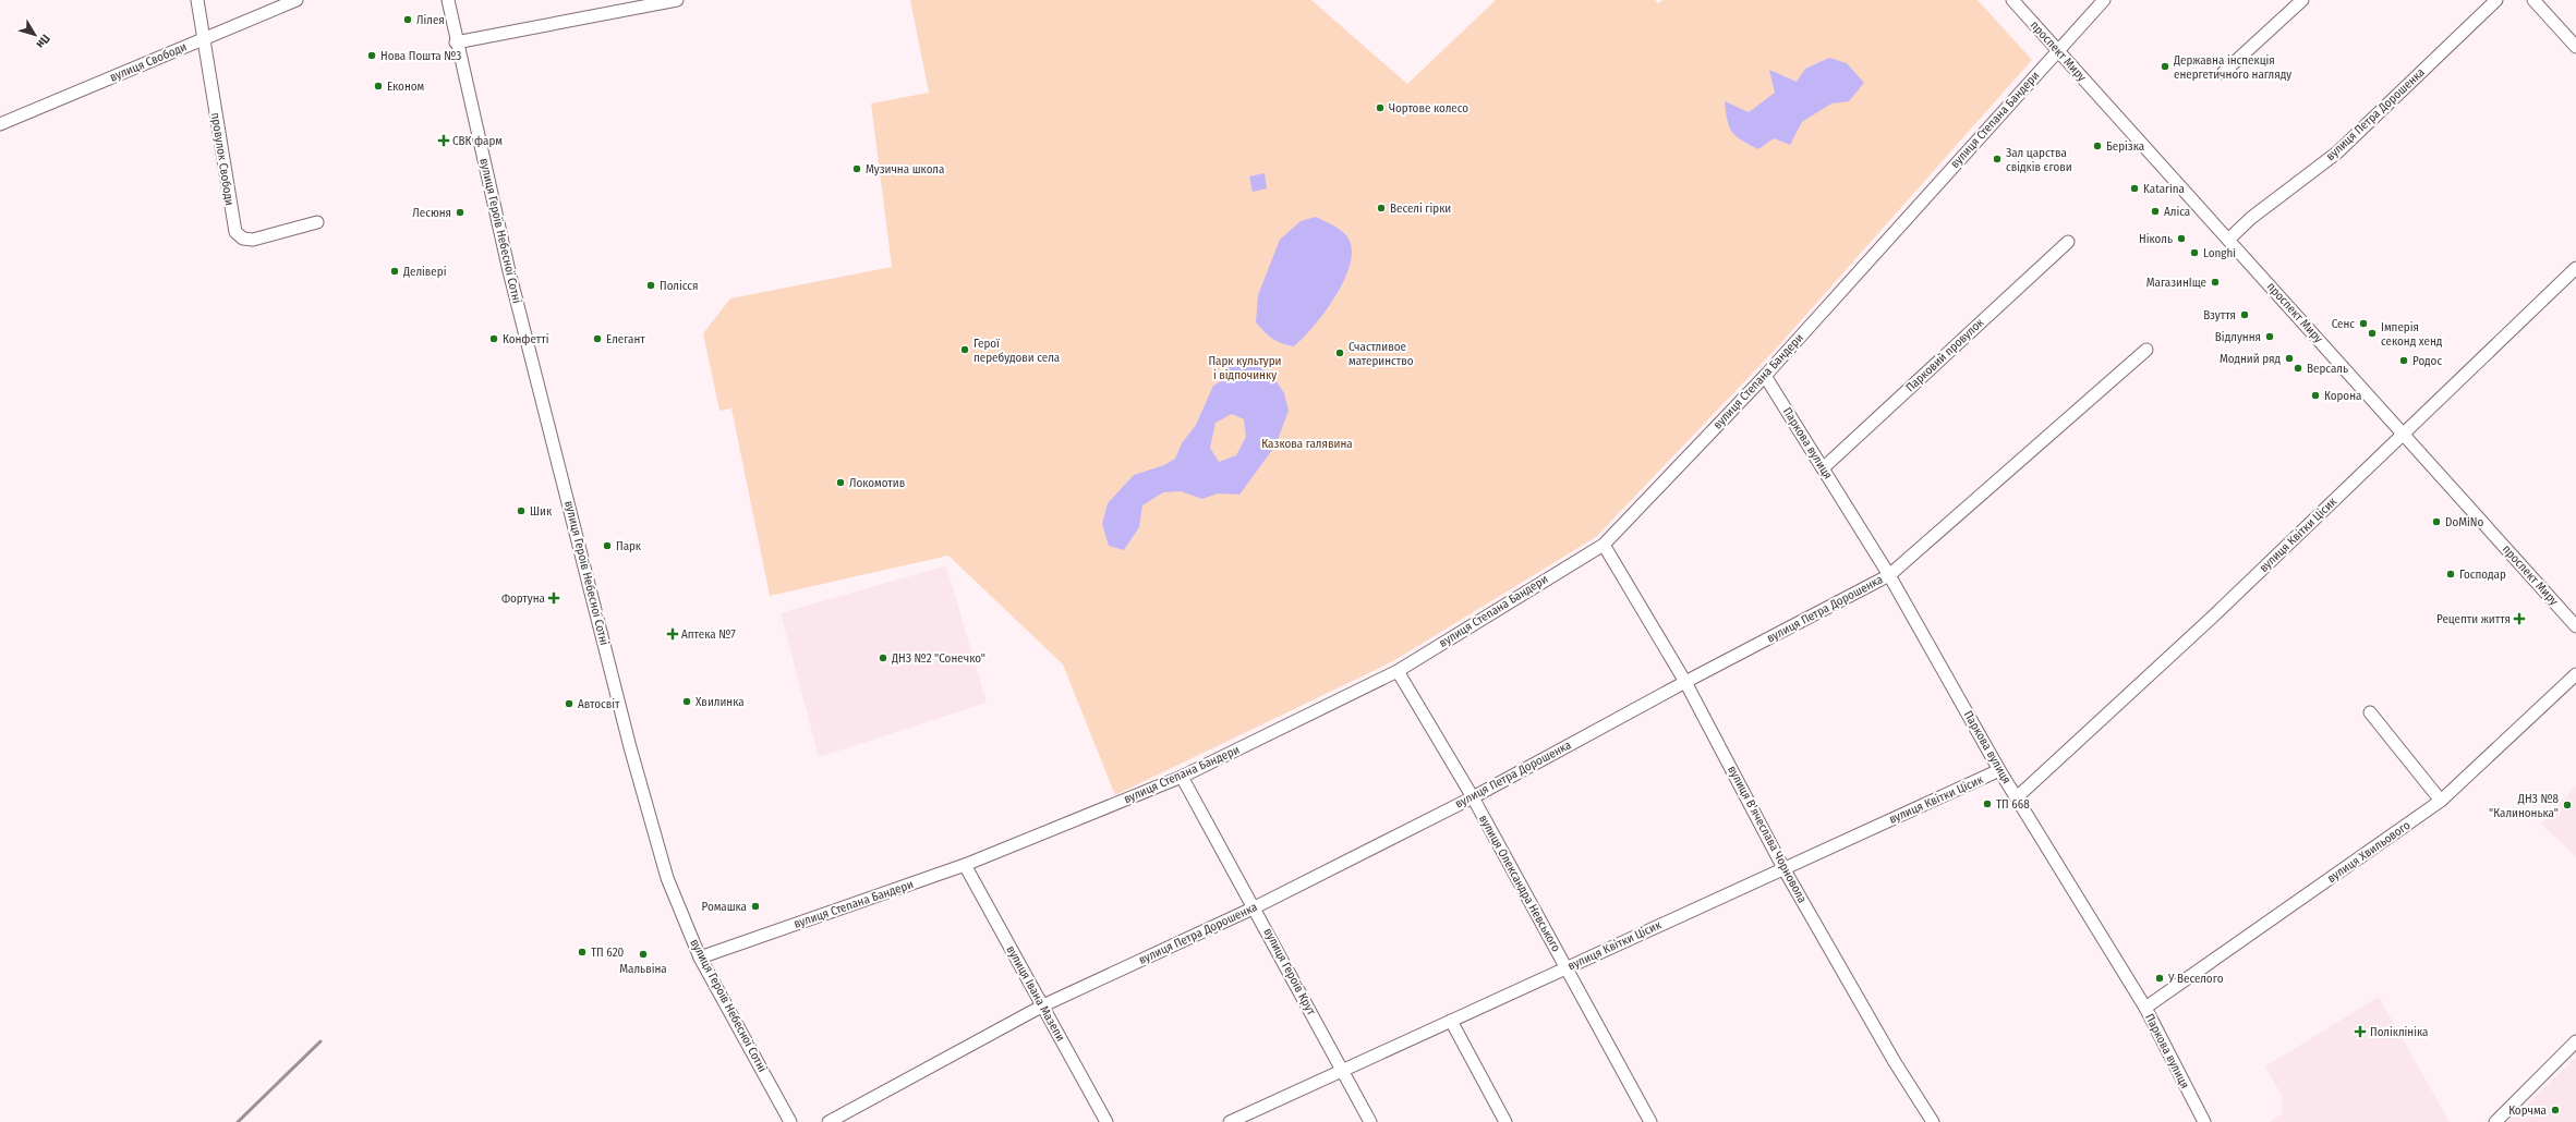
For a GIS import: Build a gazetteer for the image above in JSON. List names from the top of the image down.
{
  "streets": {
    "street": [
      "проспект Миру",
      "вулиця Свободи",
      "вулиця Петра Дорошенка",
      "вулиця Степана Бандери",
      "провулок Свободи",
      "вулиця Героїв Небесної Сотні",
      "Парковий провулок",
      "Паркова вулиця",
      "вулиця Квітки Цісик",
      "вулиця Вʼячеслава Чорновола",
      "вулиця Хвильового",
      "вулиця Олександра Невського",
      "вулиця Героїв Крут",
      "вулиця Івана Мазепи"
    ]
  },
  "crossings": [
    ["проспект Миру", "вулиця Петра Дорошенка"],
    ["проспект Миру", "вулиця Степана Бандери"],
    ["проспект Миру", "вулиця Квітки Цісик"],
    ["вулиця Свободи", "провулок Свободи"],
    ["вулиця Петра Дорошенка", "Паркова вулиця"],
    ["вулиця Петра Дорошенка", "вулиця Вʼячеслава Чорновола"],
    ["вулиця Петра Дорошенка", "вулиця Олександра Невського"],
    ["вулиця Петра Дорошенка", "вулиця Героїв Крут"],
    ["вулиця Петра Дорошенка", "вулиця Івана Мазепи"],
    ["вулиця Степана Бандери", "вулиця Героїв Небесної Сотні"],
    ["вулиця Степана Бандери", "Паркова вулиця"],
    ["вулиця Степана Бандери", "вулиця Вʼячеслава Чорновола"],
    ["вулиця Степана Бандери", "вулиця Олександра Невського"],
    ["вулиця Степана Бандери", "вулиця Героїв Крут"],
    ["вулиця Степана Бандери", "вулиця Івана Мазепи"],
    ["Парковий провулок", "Паркова вулиця"],
    ["Паркова вулиця", "вулиця Квітки Цісик"],
    ["Паркова вулиця", "вулиця Хвильового"],
    ["вулиця Квітки Цісик", "вулиця Вʼячеслава Чорновола"],
    ["вулиця Квітки Цісик", "вулиця Олександра Невського"],
    ["вулиця Квітки Цісик", "вулиця Героїв Крут"]
  ],
  "parks": ["Парк культури і відпочинку", "Казкова галявина"],
  "places": {
    "other": [
      "Лілея",
      "Нова Пошта №3",
      "Державна інспекція енергетичного нагляду",
      "Економ",
      "Чортове колесо",
      "Берізка",
      "Зал царства свідків єгови",
      "Музична школа",
      "Katarina",
      "Веселі гірки",
      "Аліса",
      "Лесюня",
      "Ніколь",
      "Longhi",
      "Делівері",
      "МагазинІще",
      "Полісся",
      "Взуття",
      "Сенс",
      "Імперія секонд хенд",
      "Відлуння",
      "Конфетті",
      "Елегант",
      "Герої перебудови села",
      "Счастливое материнство",
      "Модний ряд",
      "Родос",
      "Версаль",
      "Корона",
      "Локомотив",
      "Шик",
      "DoMiNo",
      "Парк",
      "Господар",
      "ДНЗ №2 \"Сонечко\"",
      "Хвилинка",
      "Автосвіт",
      "ТП 668",
      "ДНЗ №8 \"Калинонька\"",
      "Ромашка",
      "ТП 620",
      "Мальвіна",
      "У Веселого",
      "Корчма"
    ],
    "health": [
      "СВК фарм",
      "Фортуна",
      "Рецепти життя",
      "Аптека №7",
      "Поліклініка"
    ]
  },
  "north": "bottom right"
}
